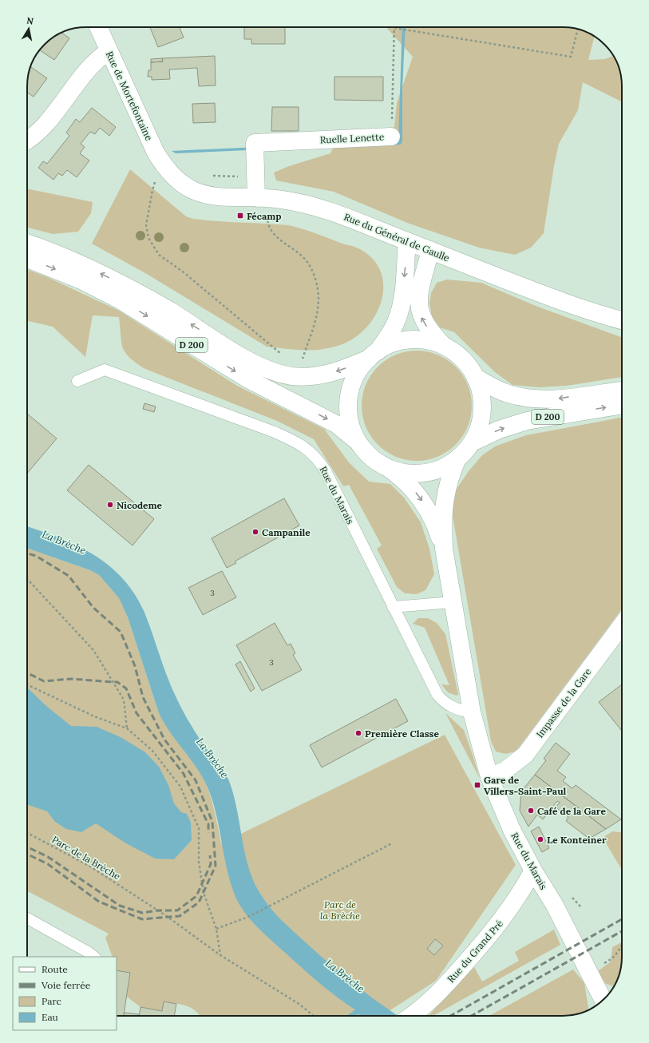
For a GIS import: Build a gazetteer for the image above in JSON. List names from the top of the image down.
{
  "streets": {
    "street": [
      "Rue de Mortefontaine",
      "Ruelle Lenette",
      "Rue du Général de Gaulle",
      "D 200",
      "Rue du Marais",
      "Impasse de la Gare",
      "Rue du Grand Pré"
    ],
    "path": ["Parc de la Brèche"]
  },
  "crossings": [
    ["Rue de Mortefontaine", "Rue du Général de Gaulle"],
    ["Ruelle Lenette", "Rue du Général de Gaulle"],
    ["D 200", "Rue du Marais"],
    ["Rue du Marais", "Impasse de la Gare"],
    ["Rue du Marais", "Rue du Grand Pré"]
  ],
  "water": ["La Brèche"],
  "parks": ["Parc de la Brèche"],
  "places": {
    "transit": ["Fécamp", "Gare de Villers-Saint-Paul"],
    "other": [
      "Nicodeme",
      "Campanile",
      "Première Classe",
      "Café de la Gare",
      "Le Konteiner"
    ]
  },
  "house_numbers": ["3", "3"],
  "legend": [
    "Route",
    "Voie ferrée",
    "Parc",
    "Eau"
  ],
  "north": "top"
}
